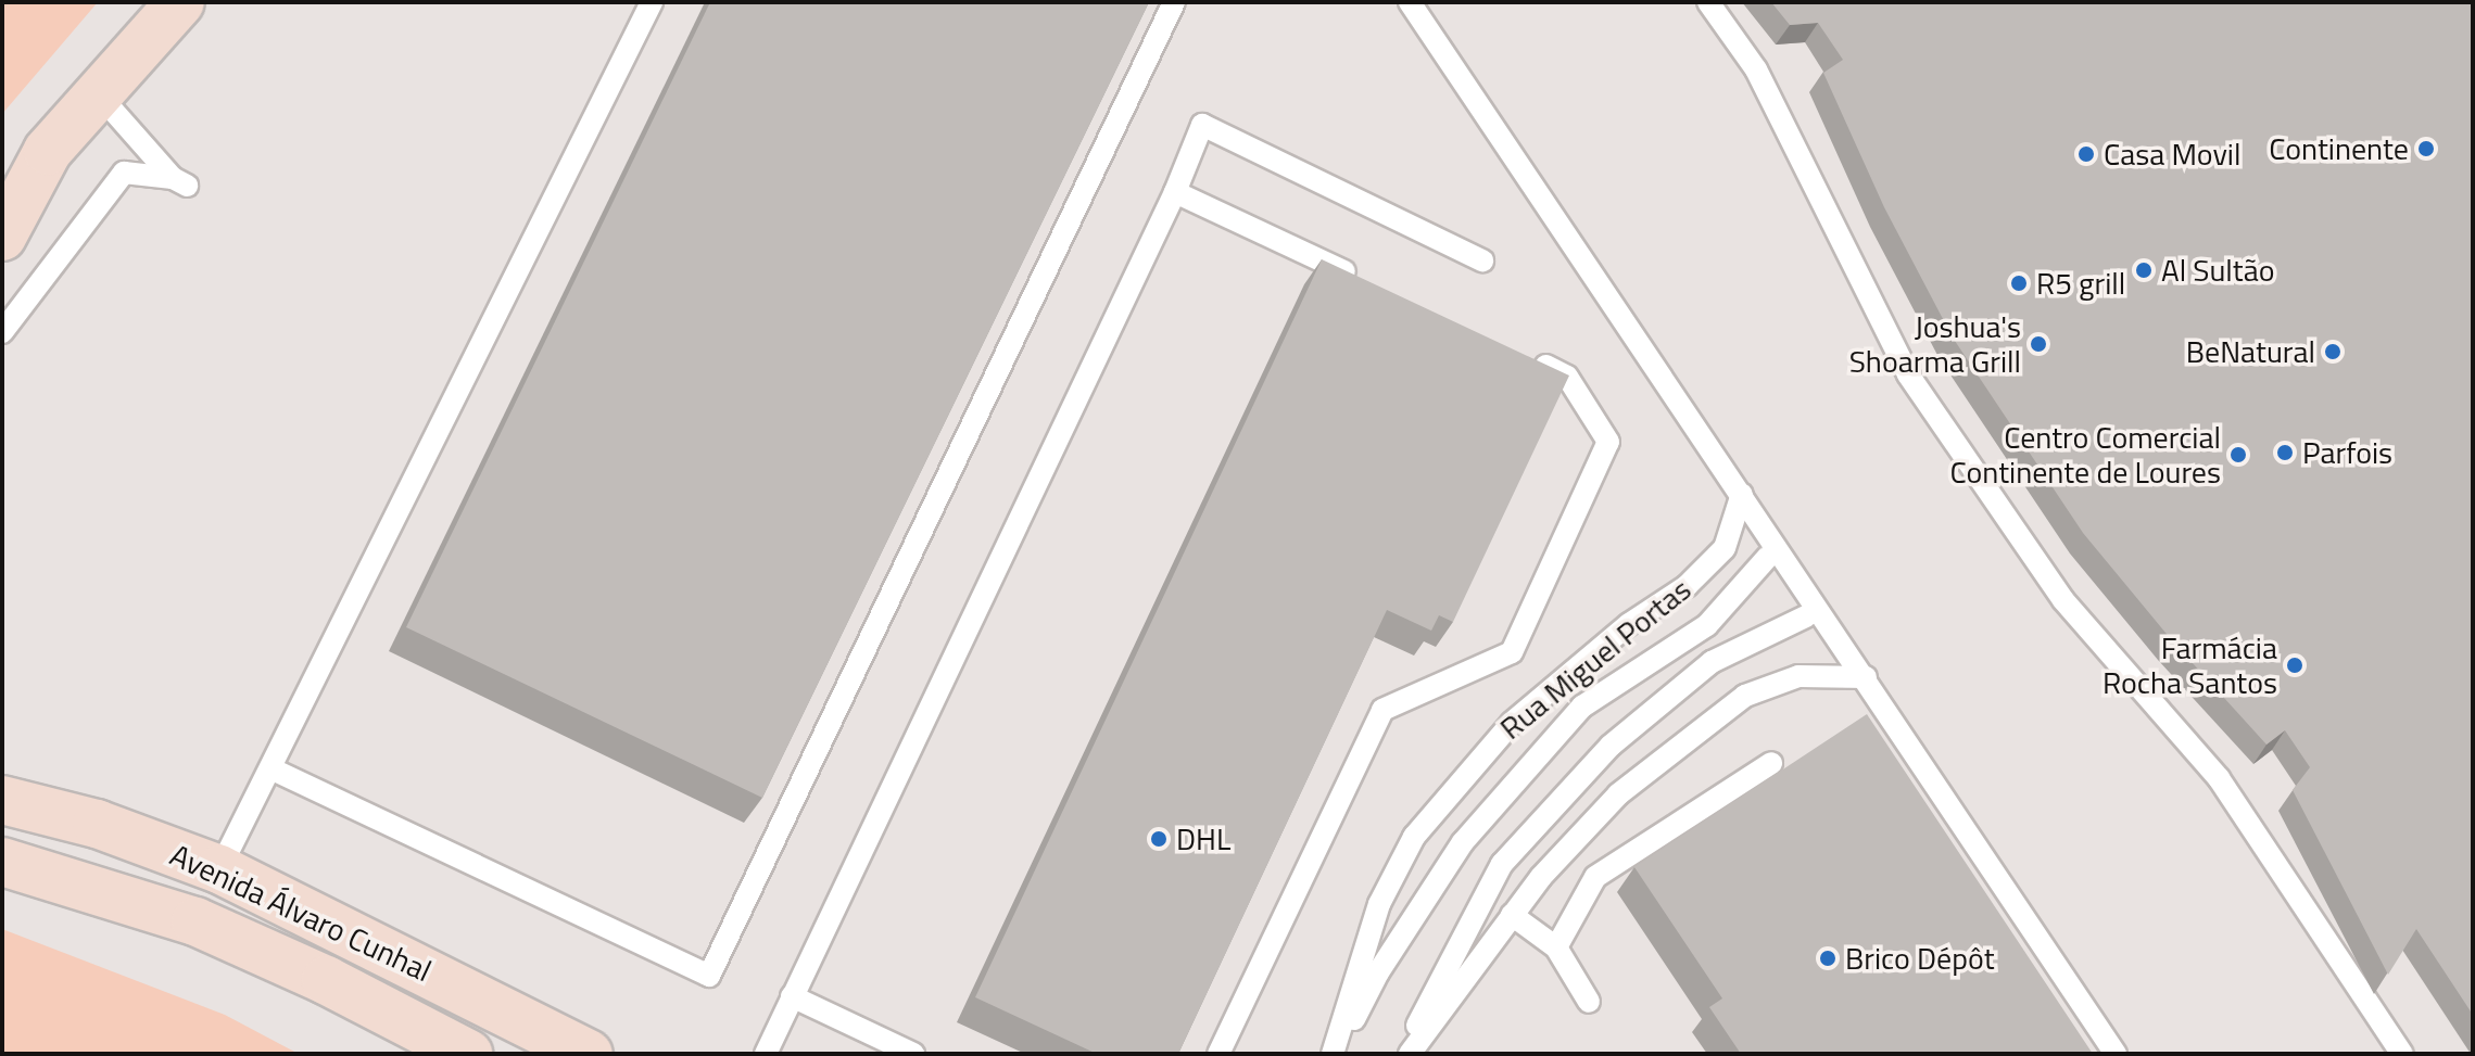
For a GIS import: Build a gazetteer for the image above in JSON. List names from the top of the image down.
{
  "streets": {
    "main road": ["Avenida Álvaro Cunhal"],
    "lane": ["Rua Miguel Portas"]
  },
  "places": [
    "Continente",
    "Casa Movil",
    "Al Sultão",
    "R5 grill",
    "Joshua's Shoarma Grill",
    "BeNatural",
    "Parfois",
    "Centro Comercial Continente de Loures",
    "Farmácia Rocha Santos",
    "DHL",
    "Brico Dépôt"
  ]
}
